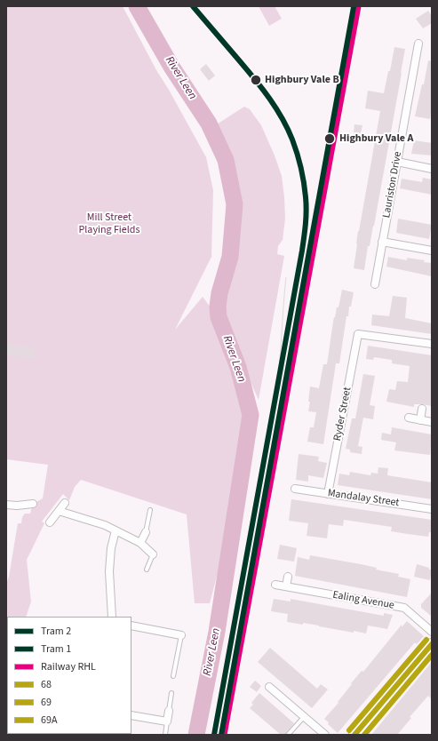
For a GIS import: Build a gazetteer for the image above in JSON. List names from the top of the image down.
{
  "streets": {
    "street": [
      "Lauriston Drive",
      "Ryder Street",
      "Mandalay Street",
      "Ealing Avenue"
    ]
  },
  "crossings": [
    ["Ryder Street", "Mandalay Street"]
  ],
  "water": ["River Leen"],
  "parks": ["Mill Street Playing Fields"],
  "places": ["Highbury Vale B", "Highbury Vale A"],
  "lines": [
    "tram line 2",
    "rail line RHL",
    "tram line 1",
    "transit line 69A",
    "transit line 68",
    "transit line 69"
  ],
  "legend": [
    "Tram 2",
    "Tram 1",
    "Railway RHL",
    "68",
    "69",
    "69A"
  ]
}
